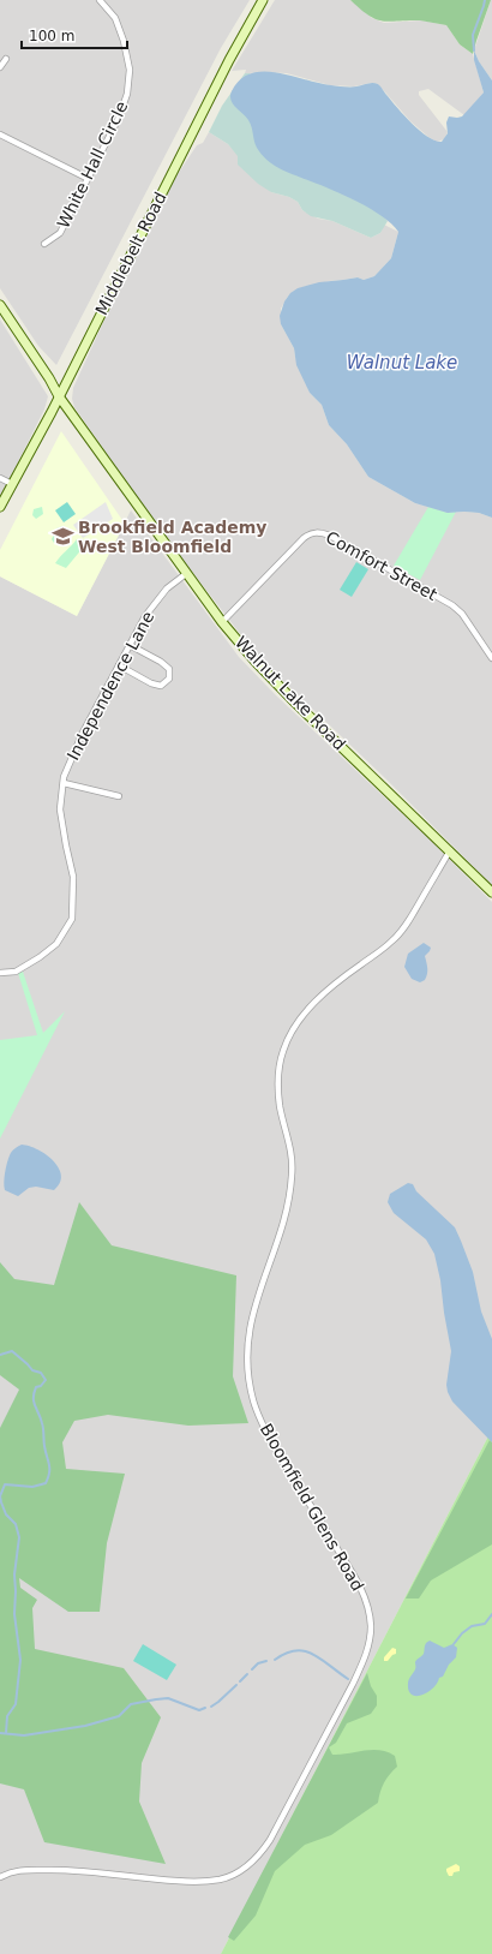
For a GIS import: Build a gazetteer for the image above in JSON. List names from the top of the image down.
{
  "streets": {
    "street": [
      "White Hall Circle",
      "Middlebelt Road",
      "Comfort Street",
      "Independence Lane",
      "Walnut Lake Road",
      "Bloomfield Glens Road"
    ]
  },
  "crossings": [
    ["Middlebelt Road", "Walnut Lake Road"],
    ["Comfort Street", "Walnut Lake Road"],
    ["Independence Lane", "Walnut Lake Road"],
    ["Walnut Lake Road", "Bloomfield Glens Road"]
  ],
  "water": ["Walnut Lake"],
  "places": {
    "school or university": ["Brookfield Academy West Bloomfield"]
  },
  "scale_bar": "100 m"
}
